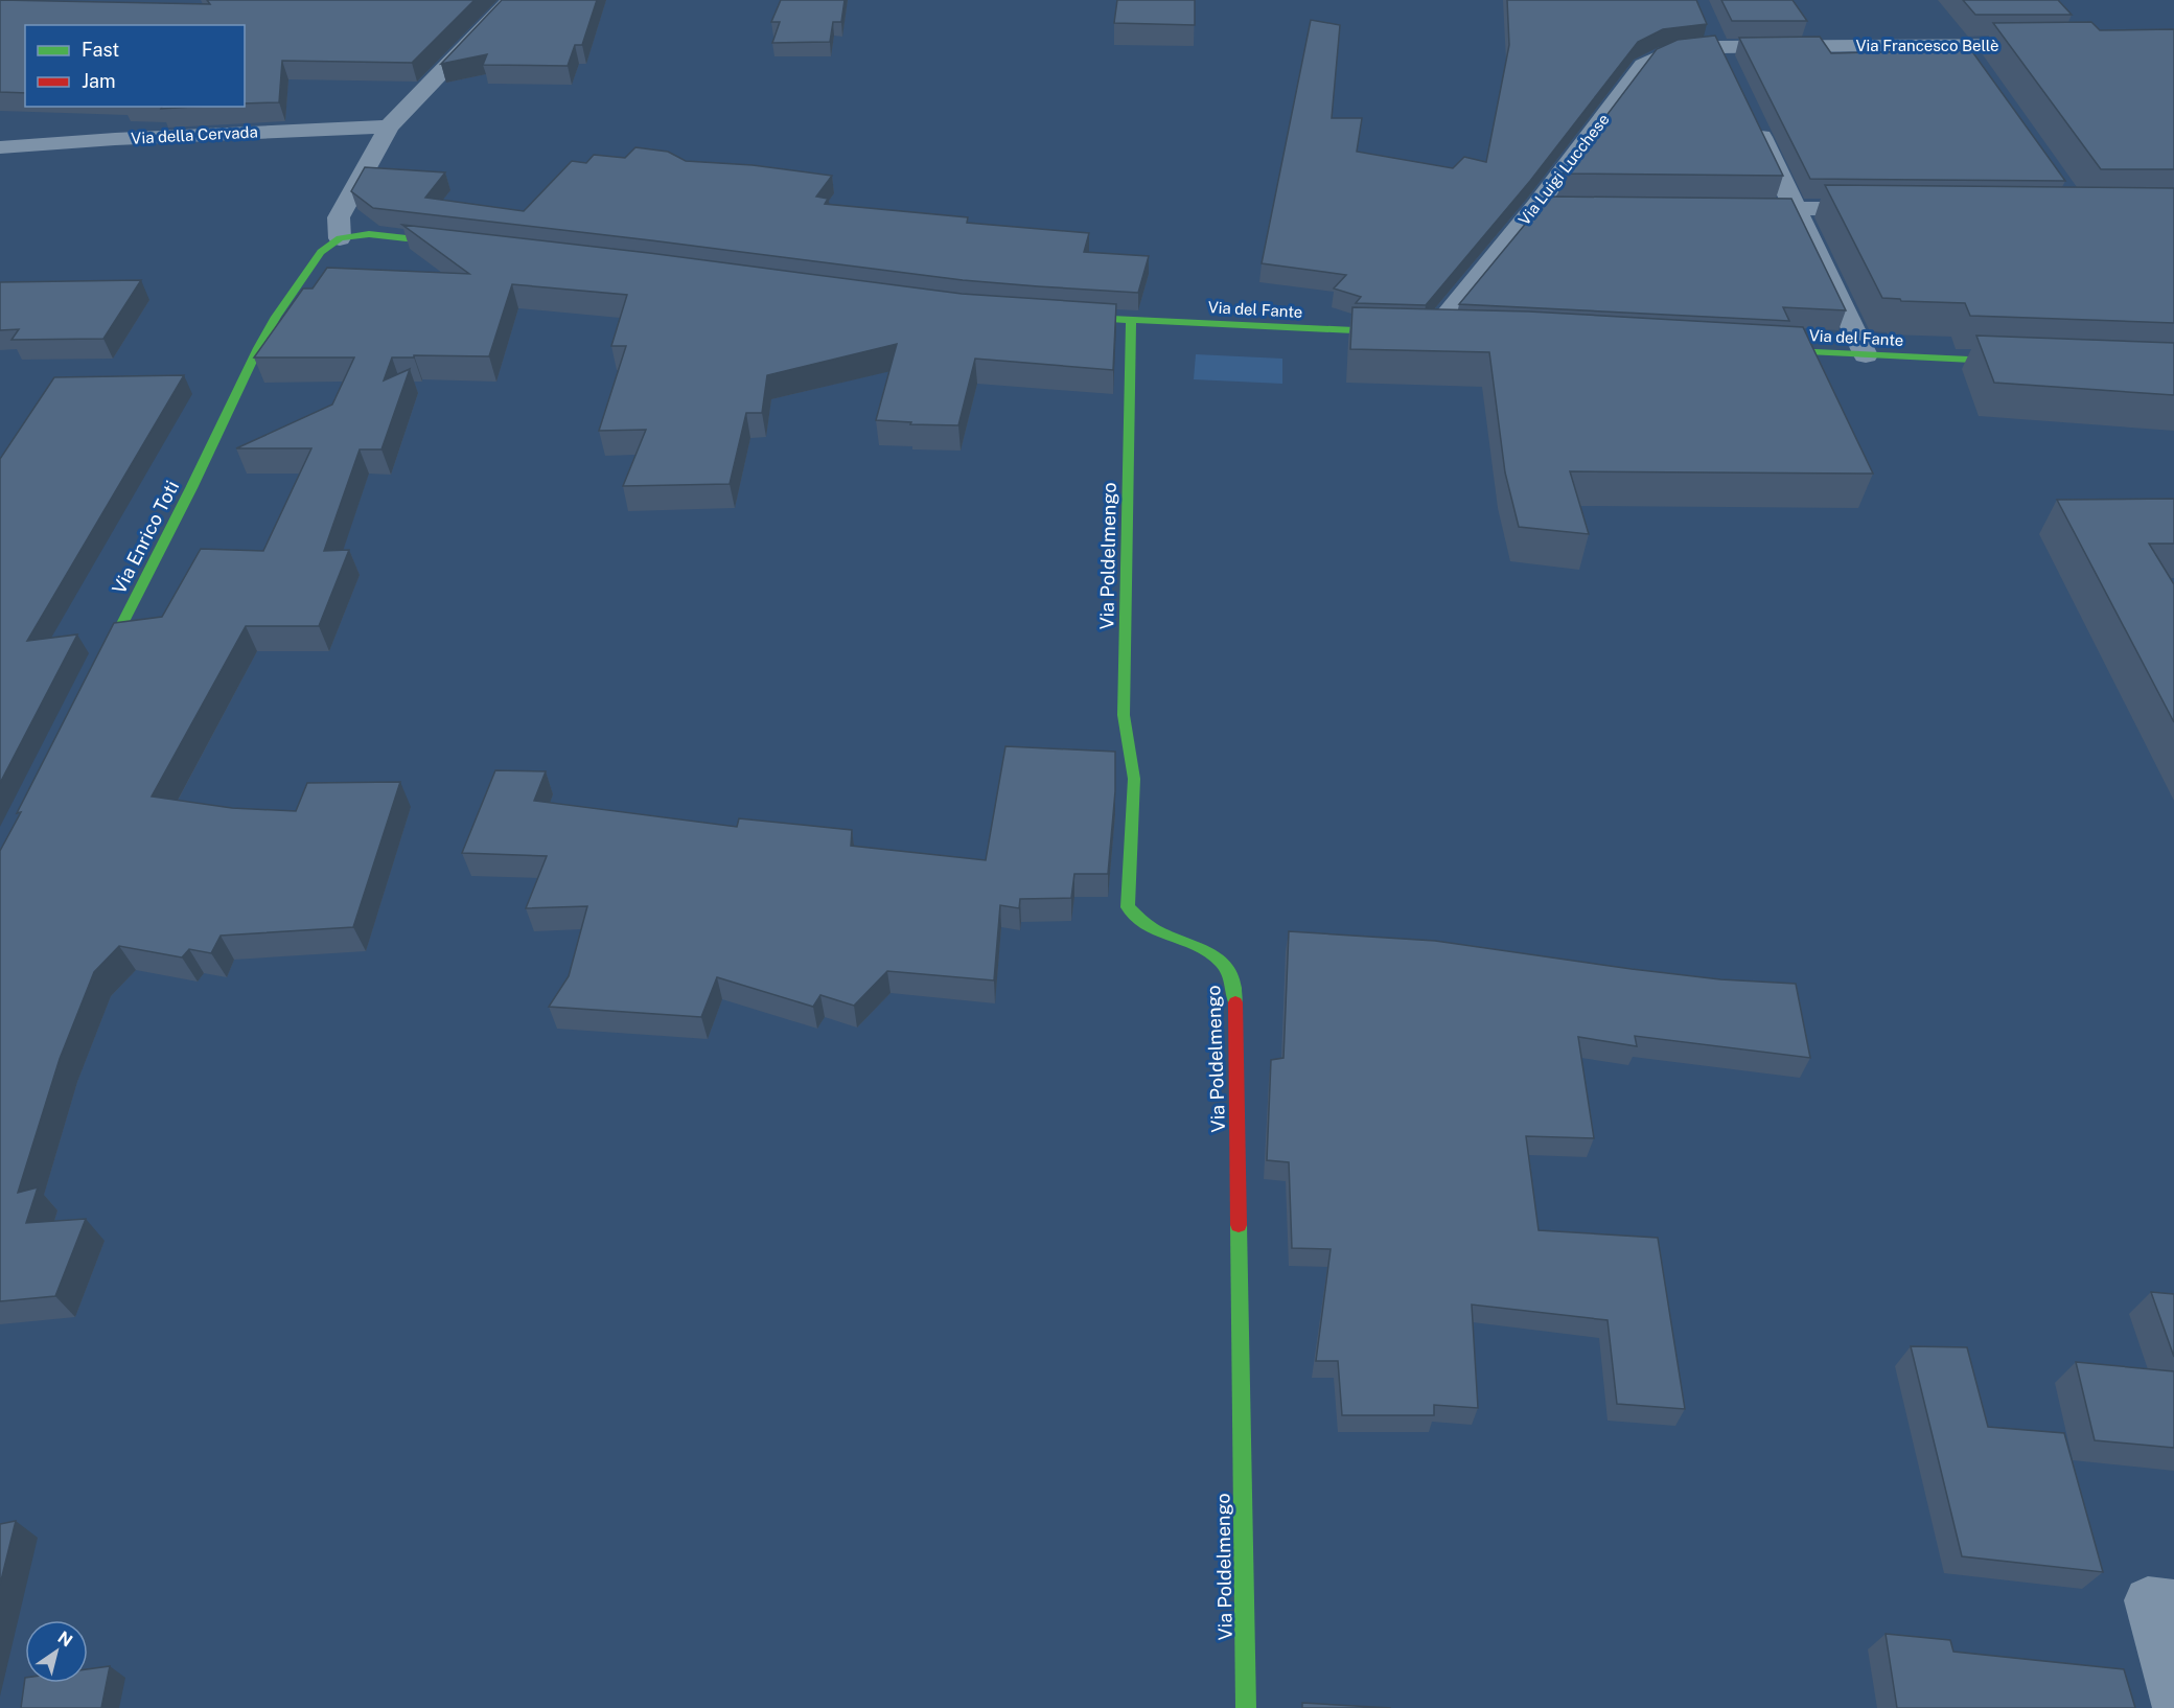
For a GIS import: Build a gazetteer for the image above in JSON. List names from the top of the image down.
{
  "streets": {
    "street": [
      "Via Francesco Bellè",
      "Via della Cervada",
      "Via Luigi Lucchese",
      "Via del Fante",
      "Via Enrico Toti",
      "Via Poldelmengo"
    ]
  },
  "crossings": [
    ["Via Francesco Bellè", "Via Luigi Lucchese"],
    ["Via Luigi Lucchese", "Via del Fante"],
    ["Via del Fante", "Via Poldelmengo"]
  ],
  "legend": ["Fast", "Jam"],
  "north": "top right"
}
